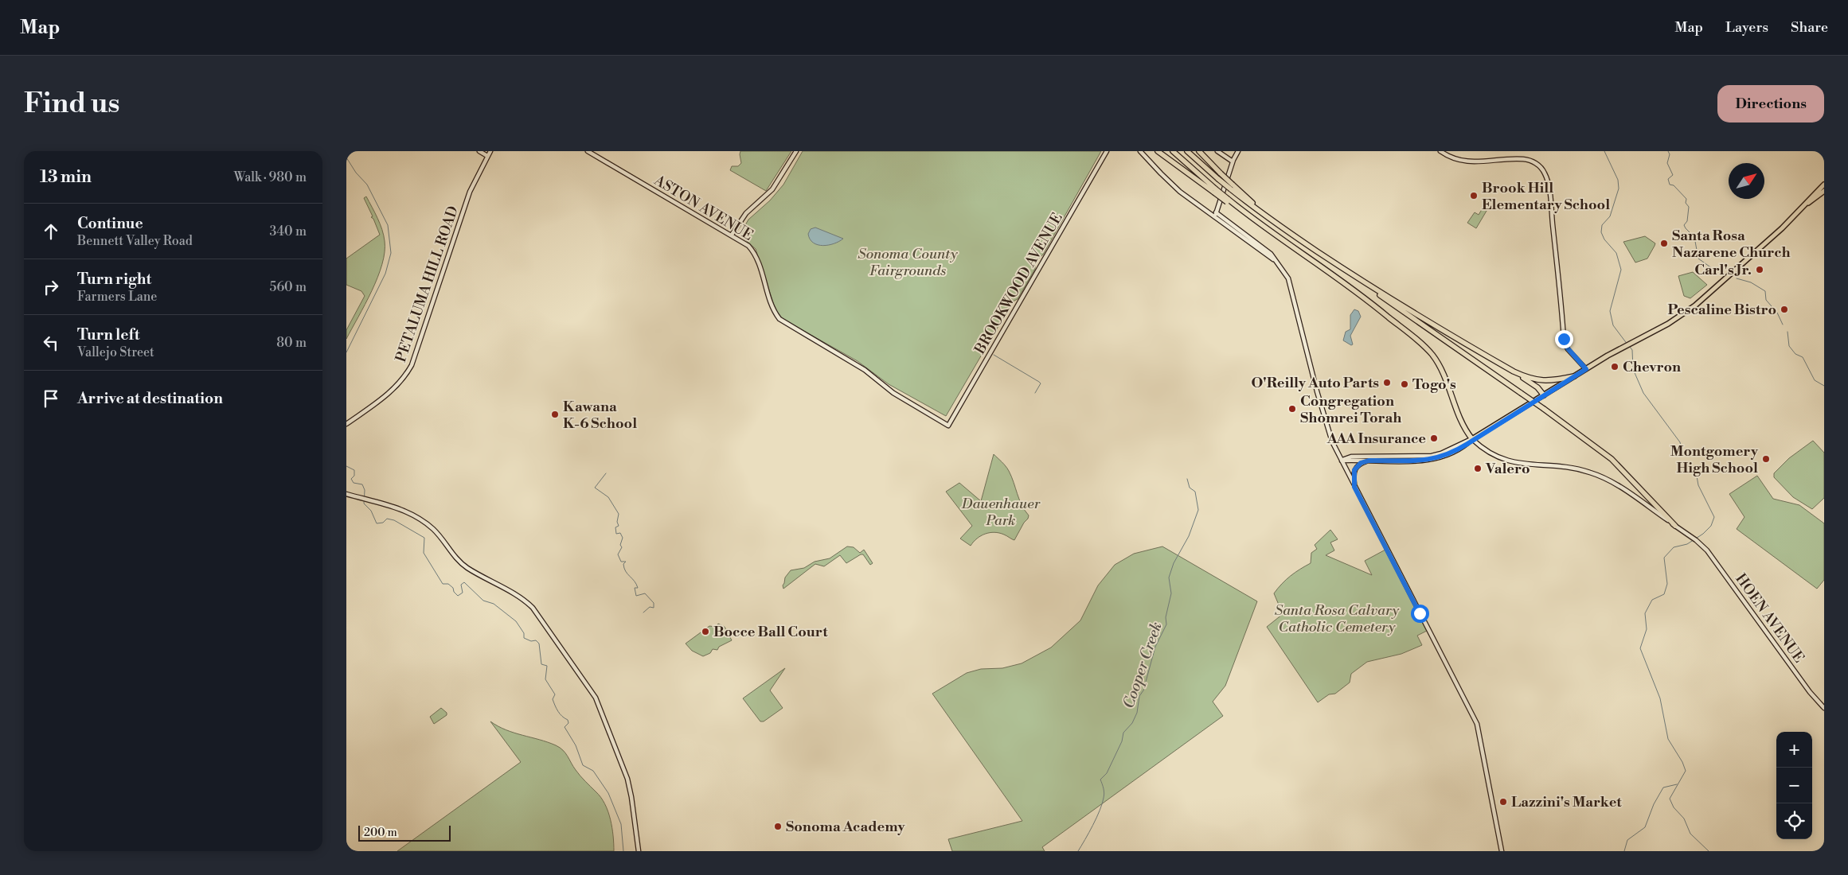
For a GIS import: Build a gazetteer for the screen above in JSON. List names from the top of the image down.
{
  "streets": {
    "street": [
      "ASTON AVENUE",
      "BROOKWOOD AVENUE",
      "PETALUMA HILL ROAD",
      "HOEN AVENUE"
    ]
  },
  "crossings": [
    ["ASTON AVENUE", "BROOKWOOD AVENUE"]
  ],
  "water": ["Cooper Creek"],
  "parks": ["Sonoma County Fairgrounds", "Dauenhauer Park", "Santa Rosa Calvary Catholic Cemetery"],
  "places": [
    "Brook Hill Elementary School",
    "Santa Rosa Nazarene Church",
    "Carl's Jr.",
    "Pescaline Bistro",
    "Chevron",
    "O'Reilly Auto Parts",
    "Togo's",
    "Congregation Shomrei Torah",
    "Kawana K-6 School",
    "AAA Insurance",
    "Montgomery High School",
    "Valero",
    "Bocce Ball Court",
    "Lazzini's Market",
    "Sonoma Academy"
  ],
  "scale_bar": "200 m",
  "north": "top right",
  "page": {
    "header": "Map",
    "nav": ["Map", "Layers", "Share"],
    "buttons": "Directions",
    "title": "Find us",
    "heading": ["13 min", "Walk · 980 m"],
    "list": [
      ["Continue", "Bennett Valley Road", "340 m"],
      ["Turn right", "Farmers Lane", "560 m"],
      ["Turn left", "Vallejo Street", "80 m"],
      "Arrive at destination"
    ],
    "map_buttons": ["+", "−"],
    "scale": "200 m"
  }
}
